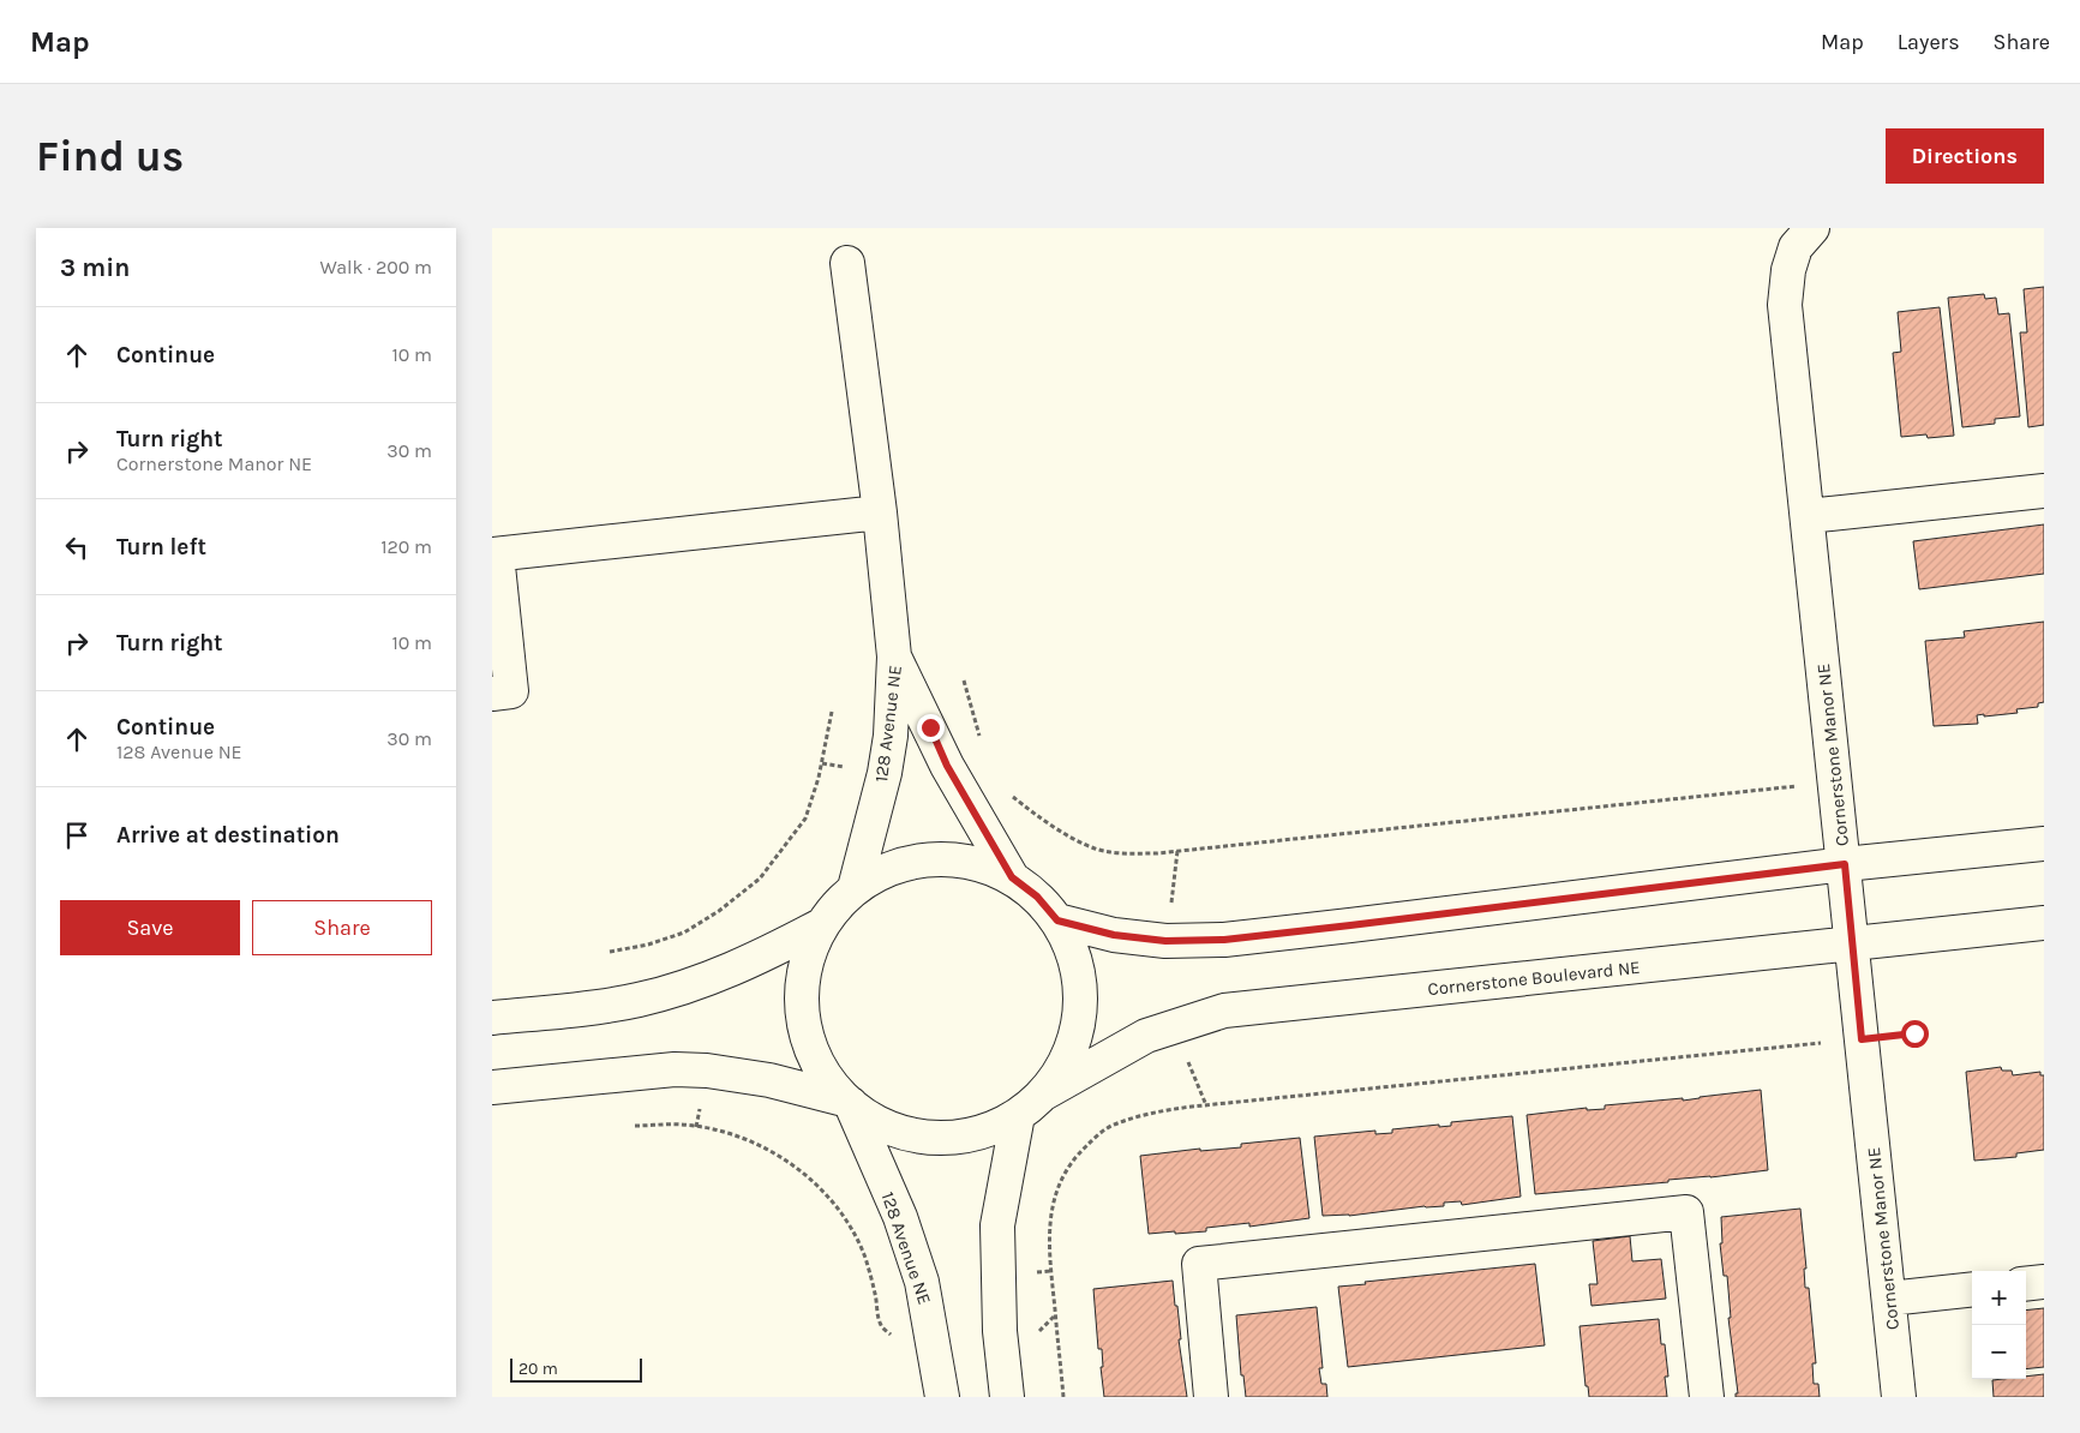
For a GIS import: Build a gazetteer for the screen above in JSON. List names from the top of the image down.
{
  "streets": {
    "street": ["128 Avenue NE", "Cornerstone Manor NE", "Cornerstone Boulevard NE"]
  },
  "crossings": [
    ["128 Avenue NE", "Cornerstone Boulevard NE"],
    ["Cornerstone Manor NE", "Cornerstone Boulevard NE"]
  ],
  "scale_bar": "20 m",
  "page": {
    "header": "Map",
    "nav": ["Map", "Layers", "Share"],
    "buttons": [
      "Directions",
      ["Save", "Share"]
    ],
    "title": "Find us",
    "heading": ["3 min", "Walk · 200 m"],
    "list": [
      ["Continue", "10 m"],
      ["Turn right", "Cornerstone Manor NE", "30 m"],
      ["Turn left", "120 m"],
      ["Turn right", "10 m"],
      ["Continue", "128 Avenue NE", "30 m"],
      "Arrive at destination"
    ],
    "map_buttons": ["+", "−"],
    "scale": "20 m"
  }
}
